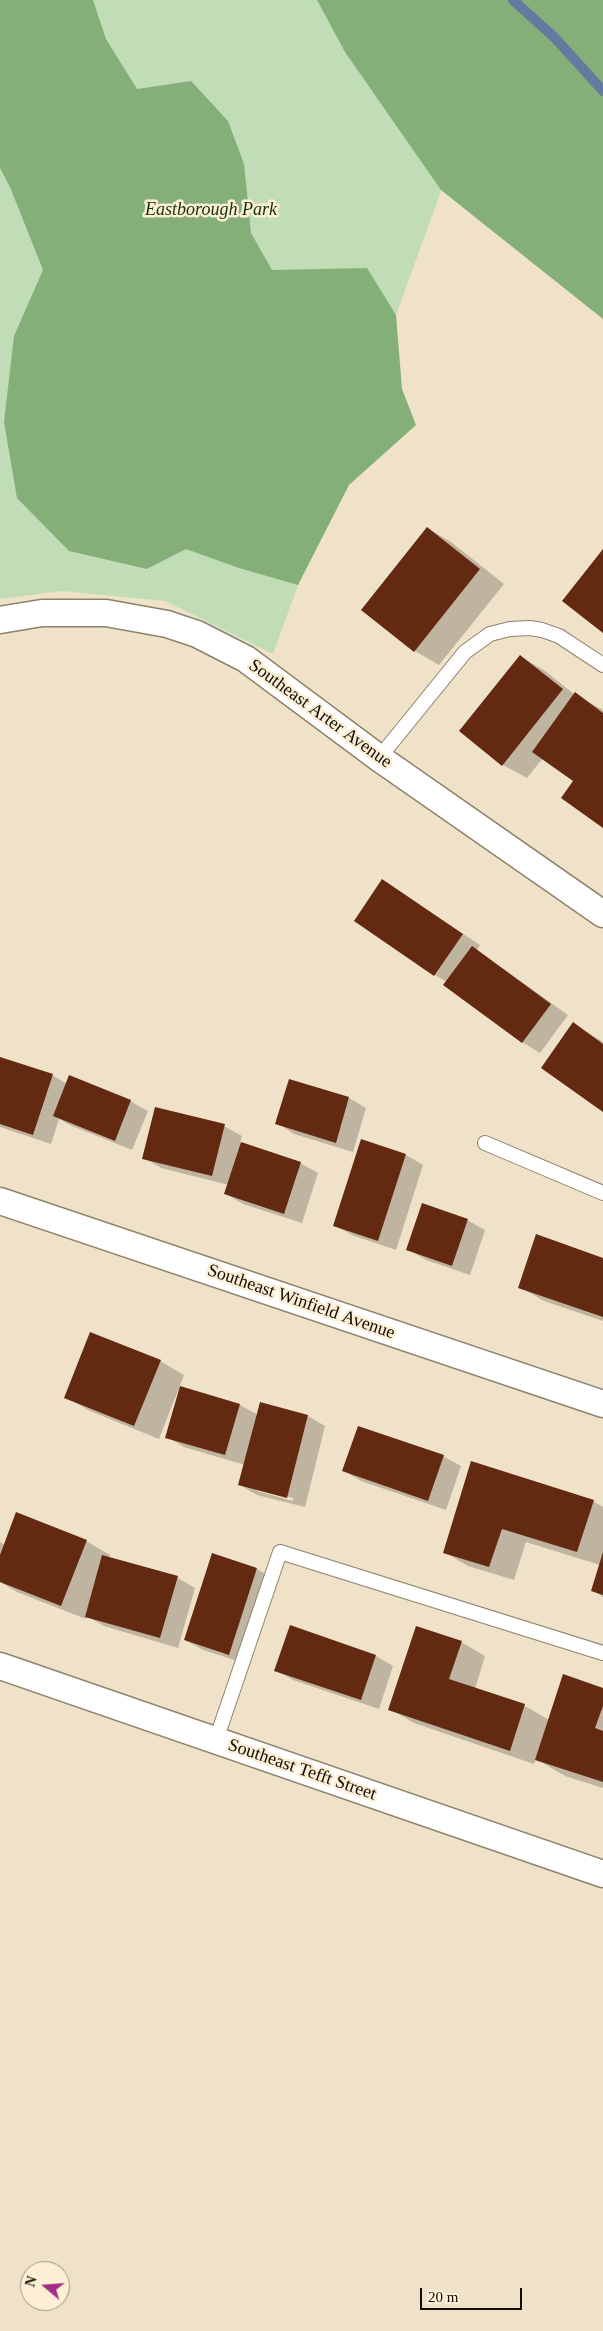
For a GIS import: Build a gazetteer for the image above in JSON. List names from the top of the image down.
{
  "streets": {
    "street": ["Southeast Arter Avenue", "Southeast Winfield Avenue", "Southeast Tefft Street"]
  },
  "parks": ["Eastborough Park"],
  "scale_bar": "20 m",
  "north": "left"
}
